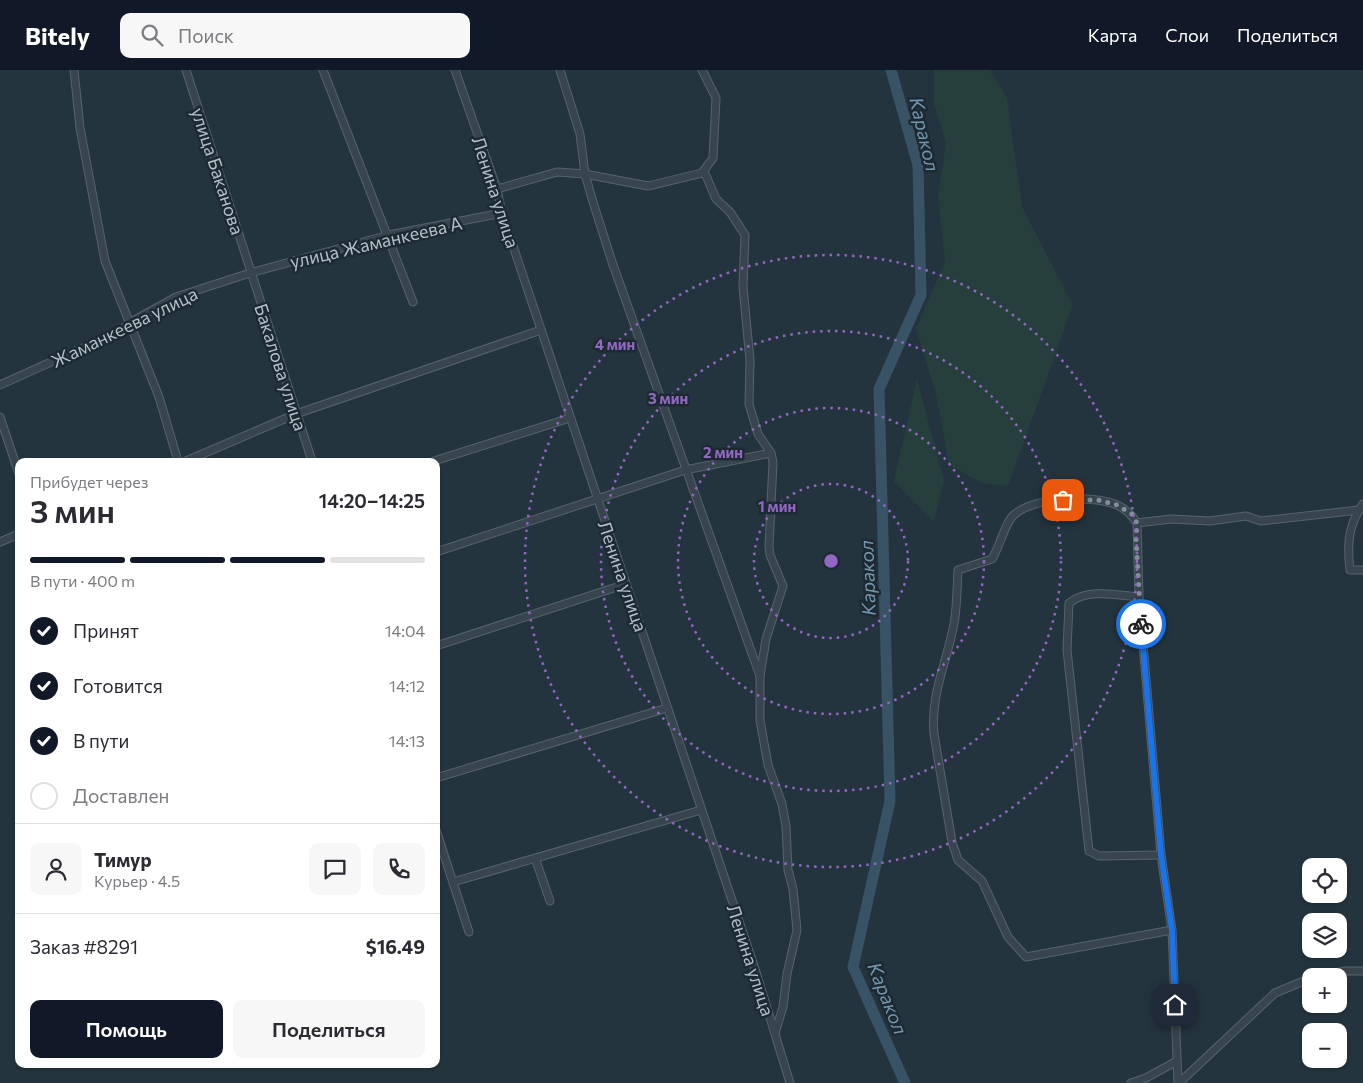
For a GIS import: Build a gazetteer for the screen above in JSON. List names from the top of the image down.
{
  "streets": {
    "street": [
      "улица Баканова",
      "Ленина улица",
      "улица Жаманкеева А",
      "Жаманкеева улица",
      "Бакалова улица"
    ]
  },
  "crossings": [
    ["улица Баканова", "улица Жаманкеева А"],
    ["улица Баканова", "Жаманкеева улица"],
    ["улица Баканова", "Бакалова улица"],
    ["Ленина улица", "улица Жаманкеева А"],
    ["улица Жаманкеева А", "Жаманкеева улица"],
    ["улица Жаманкеева А", "Бакалова улица"],
    ["Жаманкеева улица", "Бакалова улица"]
  ],
  "water": ["Каракол"],
  "page": {
    "header": "Bitely",
    "search": "Поиск",
    "nav": ["Карта", "Слои", "Поделиться"],
    "heading": ["3 мин", "Прибудет через", "14:20–14:25"],
    "panel": [
      "Тимур",
      "Курьер · 4.5",
      "Заказ #8291",
      "$16.49"
    ],
    "bar": "В пути · 400 m",
    "list": [
      ["Принят", "14:04"],
      ["Готовится", "14:12"],
      ["В пути", "14:13"],
      "Доставлен"
    ],
    "map_buttons": ["+", "−"],
    "buttons": ["Помощь", "Поделиться"]
  },
  "rings": [
    "4 мин",
    "3 мин",
    "2 мин",
    "1 мин"
  ]
}
